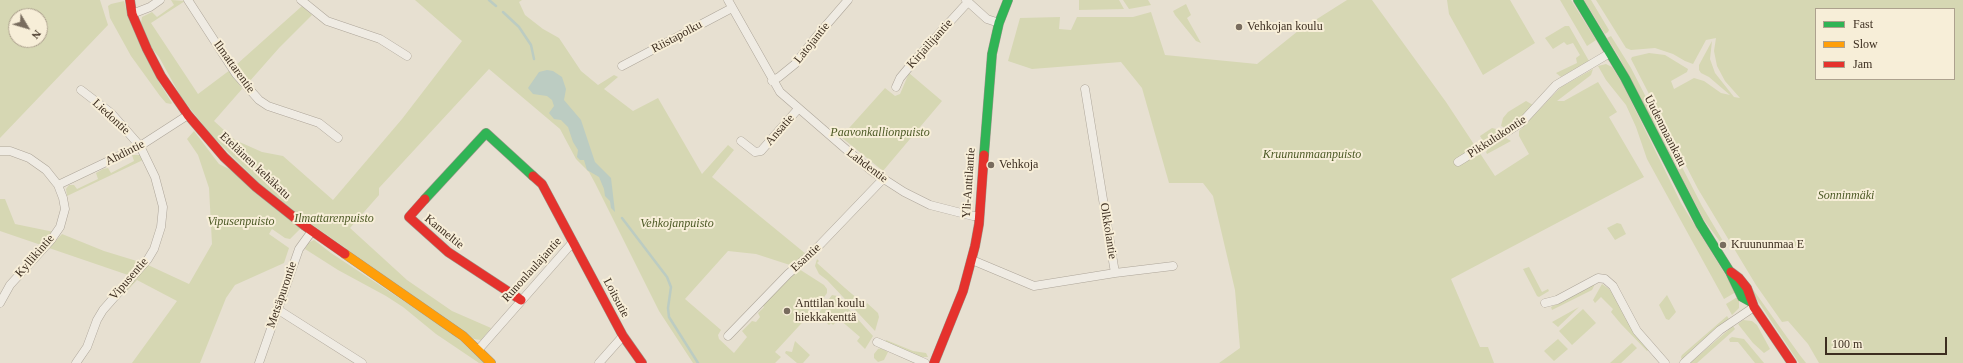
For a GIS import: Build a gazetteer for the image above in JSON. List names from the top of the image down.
{
  "streets": {
    "street": [
      "Riistapolku",
      "Latojantie",
      "Kirjailijantie",
      "Ilmattarentie",
      "Liedontie",
      "Ansatie",
      "Uudenmaankatu",
      "Pikkulukontie",
      "Ahdintie",
      "Eteläinen kehäkatu",
      "Lahdentie",
      "Yli-Anttilantie",
      "Olkkolantie",
      "Kanneltie",
      "Kyllikintie",
      "Esantie",
      "Runonlaulajantie",
      "Vipusentie",
      "Metsäpurontie",
      "Loitsutie"
    ]
  },
  "crossings": [
    ["Riistapolku", "Lahdentie"],
    ["Latojantie", "Lahdentie"],
    ["Liedontie", "Ahdintie"],
    ["Liedontie", "Vipusentie"],
    ["Ansatie", "Lahdentie"],
    ["Uudenmaankatu", "Pikkulukontie"],
    ["Ahdintie", "Eteläinen kehäkatu"],
    ["Ahdintie", "Kyllikintie"],
    ["Ahdintie", "Vipusentie"],
    ["Eteläinen kehäkatu", "Runonlaulajantie"],
    ["Eteläinen kehäkatu", "Metsäpurontie"],
    ["Lahdentie", "Yli-Anttilantie"],
    ["Lahdentie", "Esantie"],
    ["Yli-Anttilantie", "Olkkolantie"],
    ["Kanneltie", "Runonlaulajantie"],
    ["Runonlaulajantie", "Loitsutie"]
  ],
  "parks": [
    "Paavonkallionpuisto",
    "Kruununmaanpuisto",
    "Sonninmäki",
    "Ilmattarenpuisto",
    "Vipusenpuisto",
    "Vehkojanpuisto"
  ],
  "places": [
    "Vehkojan koulu",
    "Vehkoja",
    "Kruununmaa E",
    "Anttilan koulu hiekkakenttä"
  ],
  "legend": ["Fast", "Slow", "Jam"],
  "scale_bar": "100 m",
  "north": "bottom right"
}
